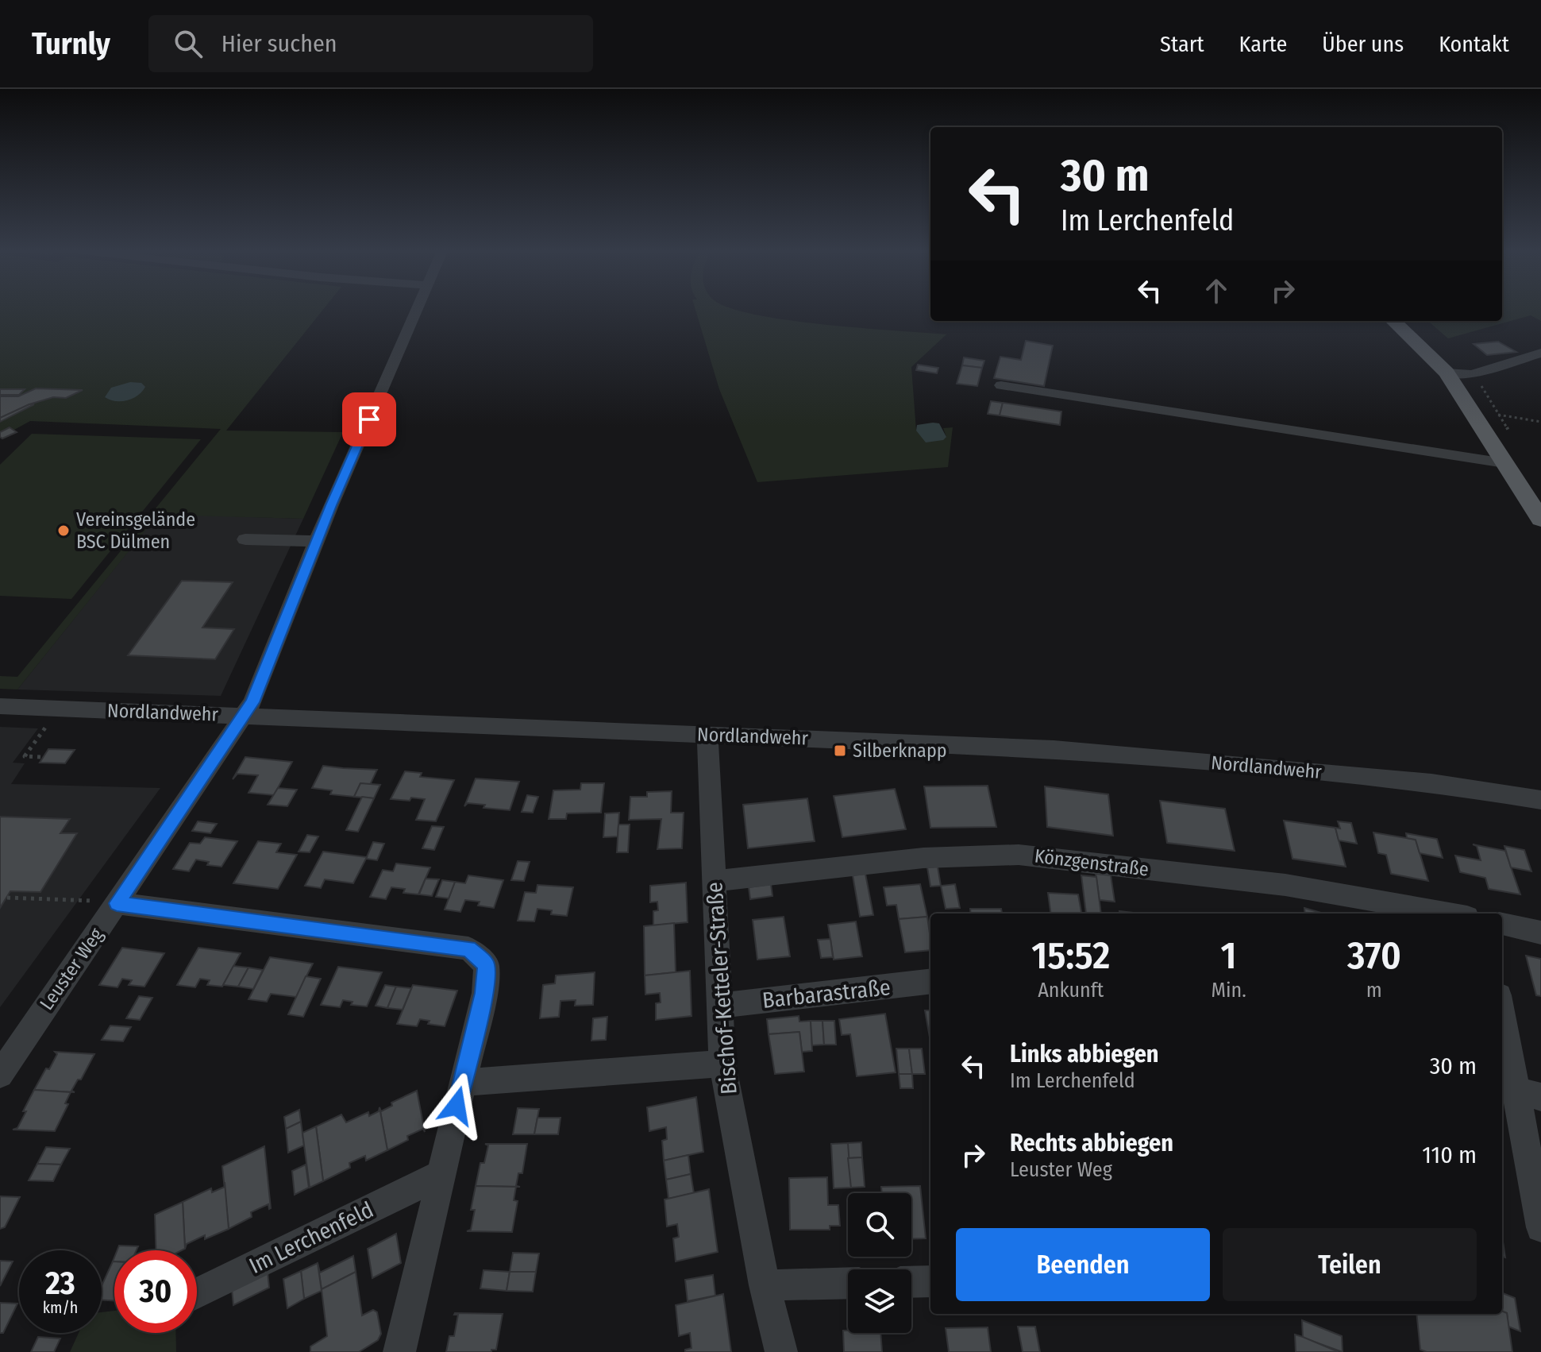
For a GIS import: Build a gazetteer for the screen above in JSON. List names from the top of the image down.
{
  "streets": {
    "street": [
      "Nordlandwehr",
      "Könzgenstraße",
      "Leuster Weg",
      "Bischof-Ketteler-Straße",
      "Barbarastraße",
      "Im Lerchenfeld"
    ]
  },
  "crossings": [
    ["Nordlandwehr", "Leuster Weg"],
    ["Nordlandwehr", "Bischof-Ketteler-Straße"],
    ["Könzgenstraße", "Bischof-Ketteler-Straße"],
    ["Bischof-Ketteler-Straße", "Barbarastraße"]
  ],
  "places": {
    "other": ["Vereinsgelände BSC Dülmen"],
    "transit": ["Silberknapp"]
  },
  "page": {
    "header": "Turnly",
    "search": "Hier suchen",
    "nav": [
      "Start",
      "Karte",
      "Über uns",
      "Kontakt"
    ],
    "turn": ["30 m", "Im Lerchenfeld"],
    "eta": [
      "15:52",
      "Ankunft",
      "1",
      "Min.",
      "370",
      "m"
    ],
    "list": [
      {
        "name": "Links abbiegen",
        "note": "Im Lerchenfeld",
        "value": "30 m"
      },
      {
        "name": "Rechts abbiegen",
        "note": "Leuster Weg",
        "value": "110 m"
      }
    ],
    "buttons": ["Beenden", "Teilen"],
    "speed": "23 km/h",
    "limit": "30"
  }
}
